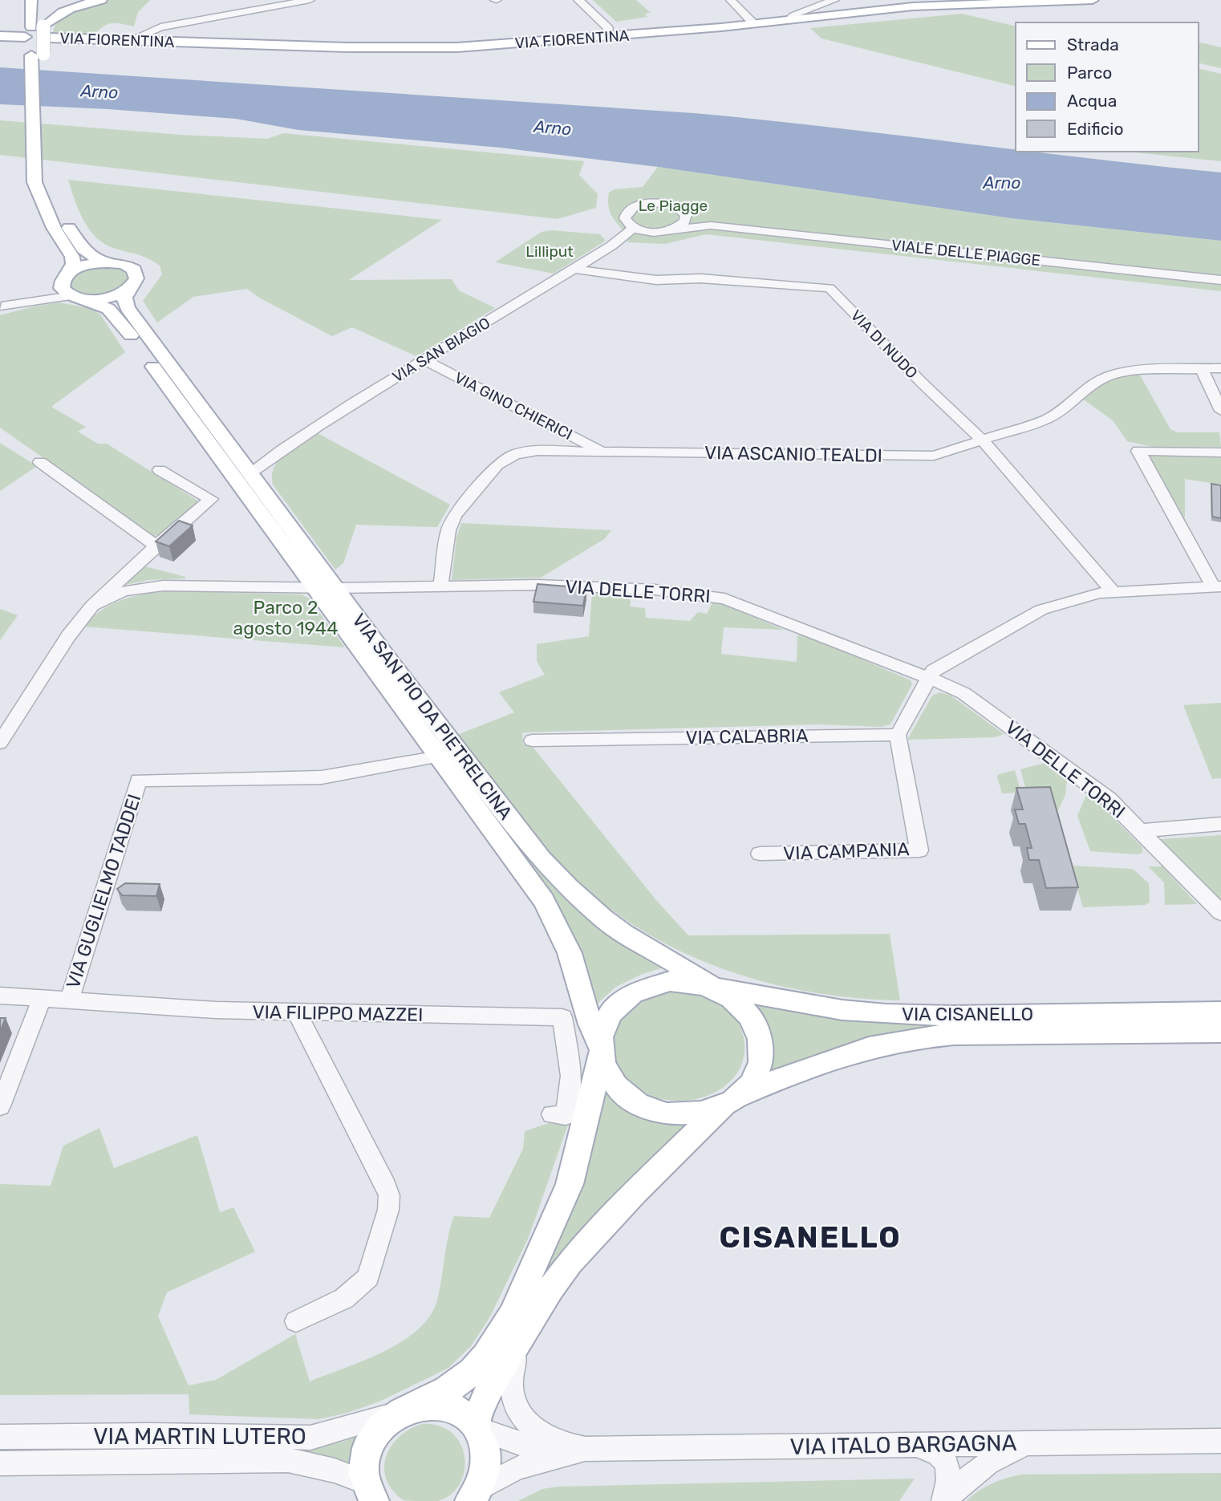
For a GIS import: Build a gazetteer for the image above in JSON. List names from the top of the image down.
{
  "streets": {
    "main road": ["VIA FIORENTINA", "VIA SAN PIO DA PIETRELCINA", "VIA CISANELLO"],
    "street": [
      "VIALE DELLE PIAGGE",
      "VIA DI NUDO",
      "VIA SAN BIAGIO",
      "VIA GINO CHIERICI",
      "VIA ASCANIO TEALDI",
      "VIA DELLE TORRI",
      "VIA CALABRIA",
      "VIA CAMPANIA",
      "VIA GUGLIELMO TADDEI",
      "VIA FILIPPO MAZZEI",
      "VIA MARTIN LUTERO",
      "VIA ITALO BARGAGNA"
    ]
  },
  "crossings": [
    ["VIALE DELLE PIAGGE", "VIA SAN BIAGIO"],
    ["VIA DI NUDO", "VIA SAN BIAGIO"],
    ["VIA DI NUDO", "VIA ASCANIO TEALDI"],
    ["VIA SAN BIAGIO", "VIA GINO CHIERICI"],
    ["VIA SAN BIAGIO", "VIA SAN PIO DA PIETRELCINA"],
    ["VIA GINO CHIERICI", "VIA ASCANIO TEALDI"],
    ["VIA ASCANIO TEALDI", "VIA DELLE TORRI"],
    ["VIA DELLE TORRI", "VIA SAN PIO DA PIETRELCINA"],
    ["VIA SAN PIO DA PIETRELCINA", "VIA GUGLIELMO TADDEI"],
    ["VIA SAN PIO DA PIETRELCINA", "VIA CISANELLO"],
    ["VIA CALABRIA", "VIA CAMPANIA"],
    ["VIA GUGLIELMO TADDEI", "VIA FILIPPO MAZZEI"]
  ],
  "districts": ["CISANELLO"],
  "water": ["Arno"],
  "parks": ["Le Piagge", "Lilliput", "Parco 2 agosto 1944"],
  "legend": [
    "Strada",
    "Parco",
    "Acqua",
    "Edificio"
  ]
}
